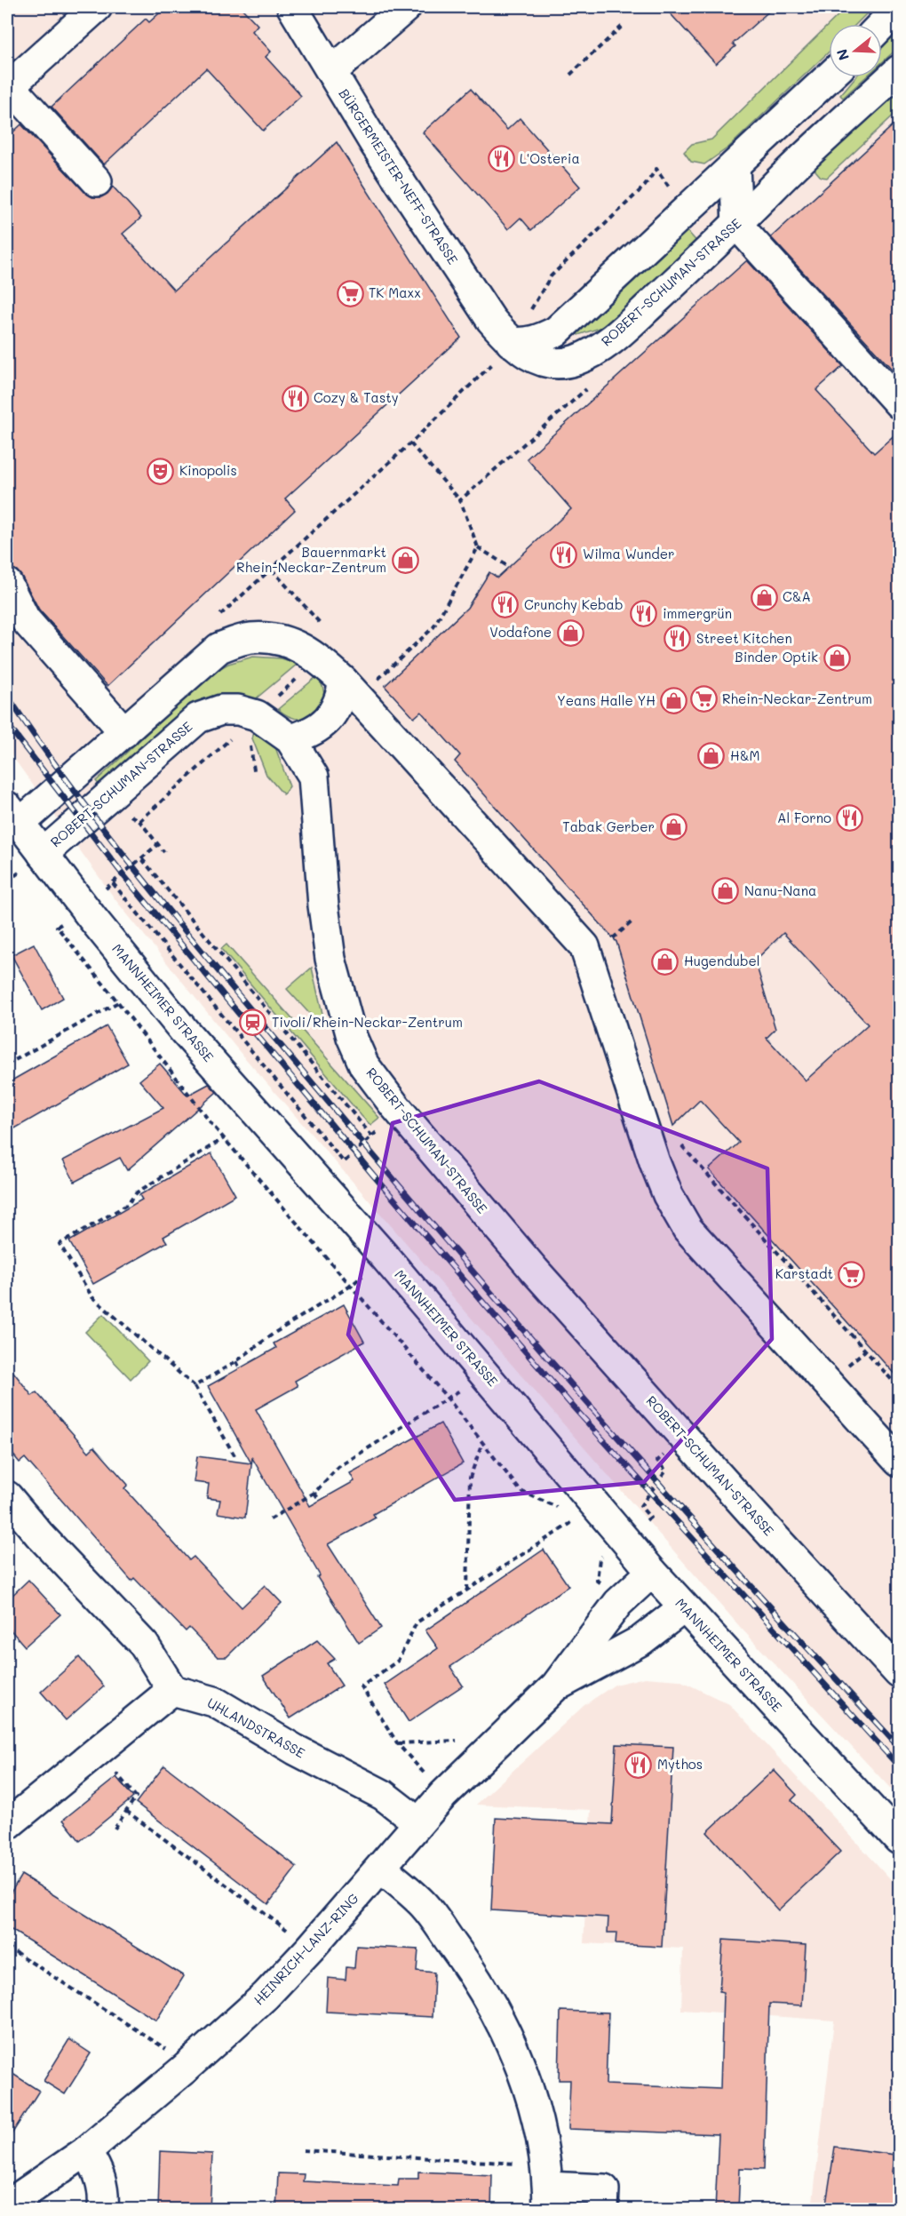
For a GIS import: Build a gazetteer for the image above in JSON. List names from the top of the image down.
{
  "streets": {
    "street": [
      "BÜRGERMEISTER-NEFF-STRASSE",
      "ROBERT-SCHUMAN-STRASSE",
      "MANNHEIMER STRASSE",
      "UHLANDSTRASSE",
      "HEINRICH-LANZ-RING"
    ]
  },
  "crossings": [
    ["BÜRGERMEISTER-NEFF-STRASSE", "ROBERT-SCHUMAN-STRASSE"],
    ["ROBERT-SCHUMAN-STRASSE", "MANNHEIMER STRASSE"],
    ["MANNHEIMER STRASSE", "HEINRICH-LANZ-RING"],
    ["UHLANDSTRASSE", "HEINRICH-LANZ-RING"]
  ],
  "places": {
    "restaurant": [
      "L'Osteria",
      "Cozy & Tasty",
      "Wilma Wunder",
      "Crunchy Kebab",
      "immergrün",
      "Street Kitchen",
      "Al Forno",
      "Mythos"
    ],
    "supermarket": ["TK Maxx", "Rhein-Neckar-Zentrum", "Karstadt"],
    "theatre": ["Kinopolis"],
    "shop": [
      "Bauernmarkt Rhein-Neckar-Zentrum",
      "C&A",
      "Vodafone",
      "Binder Optik",
      "Yeans Halle YH",
      "H&M",
      "Tabak Gerber",
      "Nanu-Nana",
      "Hugendubel"
    ],
    "station": ["Tivoli/Rhein-Neckar-Zentrum"]
  },
  "north": "left"
}
